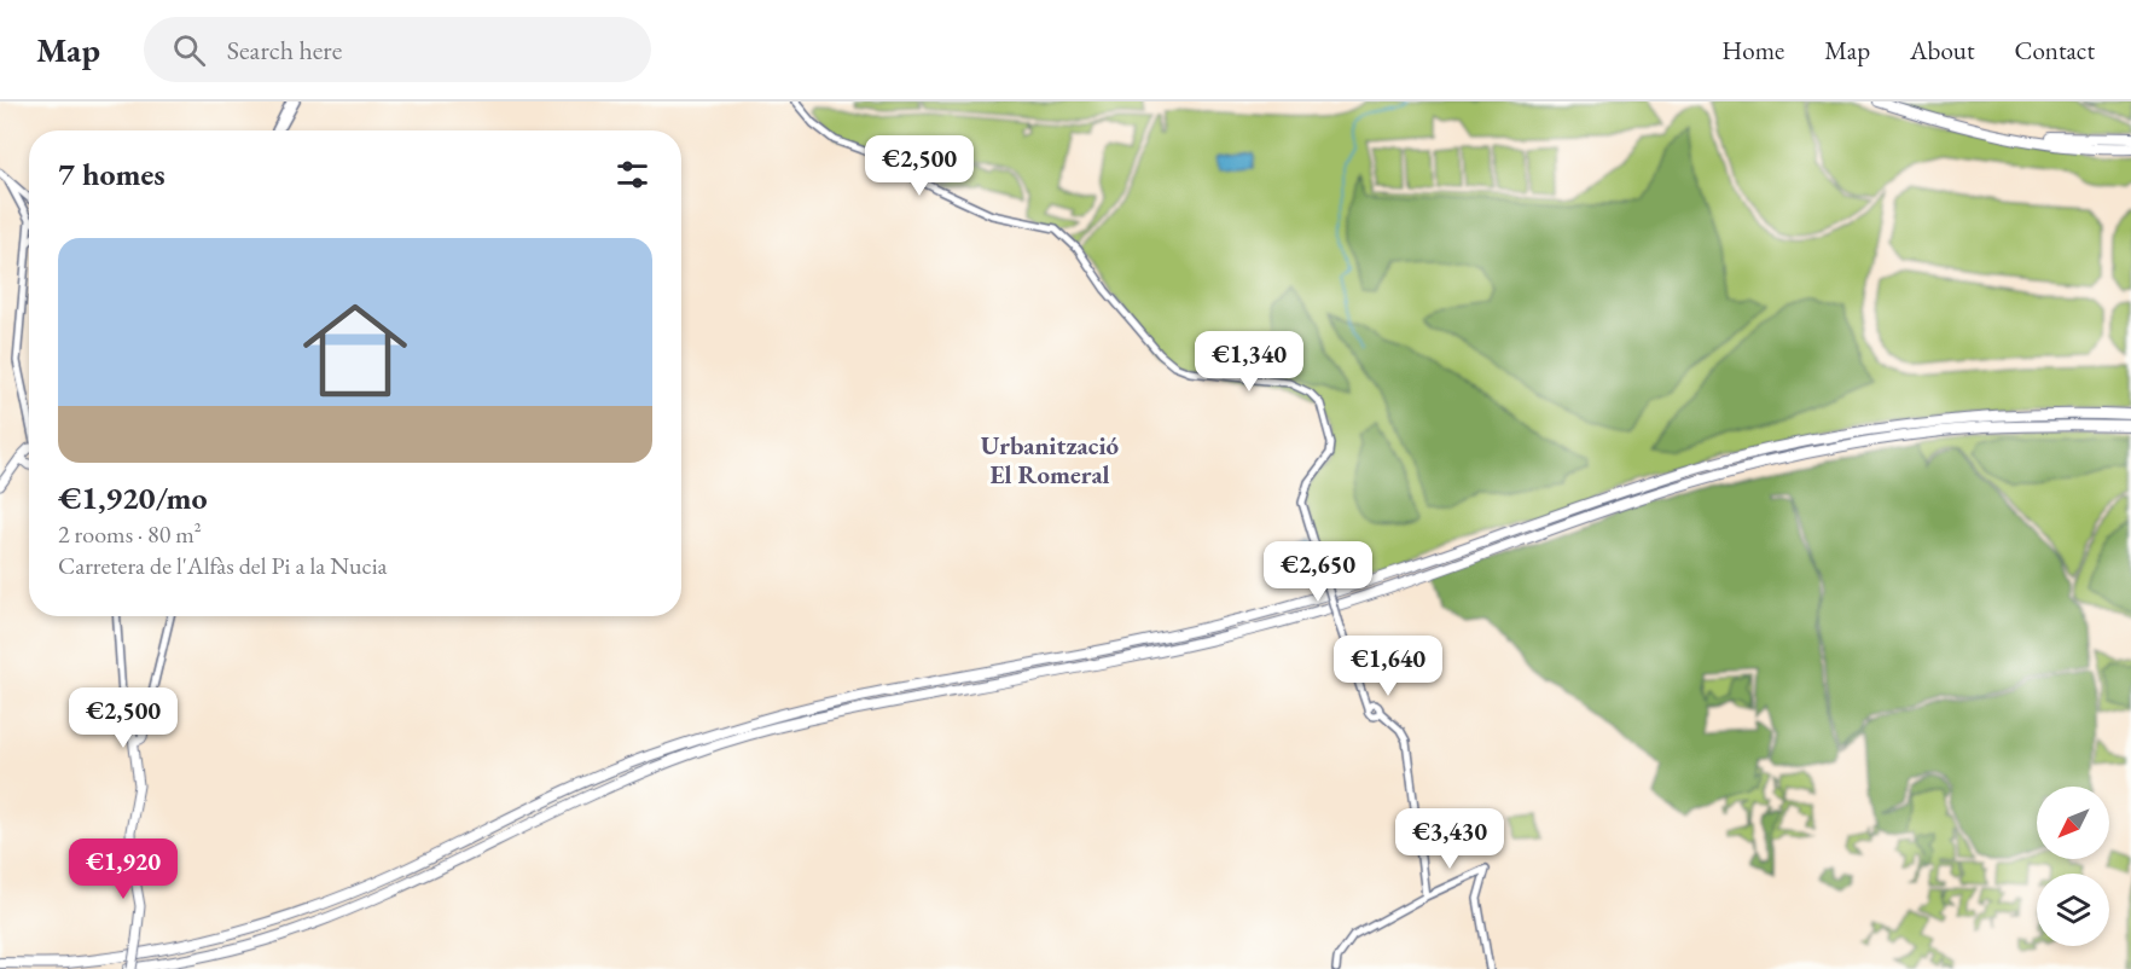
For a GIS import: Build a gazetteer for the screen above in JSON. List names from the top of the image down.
{
  "districts": ["Urbanització El Romeral"],
  "north": "bottom left",
  "page": {
    "header": "Map",
    "search": "Search here",
    "nav": [
      "Home",
      "Map",
      "About",
      "Contact"
    ],
    "heading": "7 homes",
    "price": [
      "€2,500",
      "€1,340",
      "€2,650",
      "€1,640",
      "€2,500",
      "€3,430",
      "€1,920"
    ],
    "list": [
      {
        "name": "€1,920/mo",
        "note": "2 rooms · 80 m² · Carretera de l'Alfàs del Pi a la Nucia"
      }
    ]
  }
}
